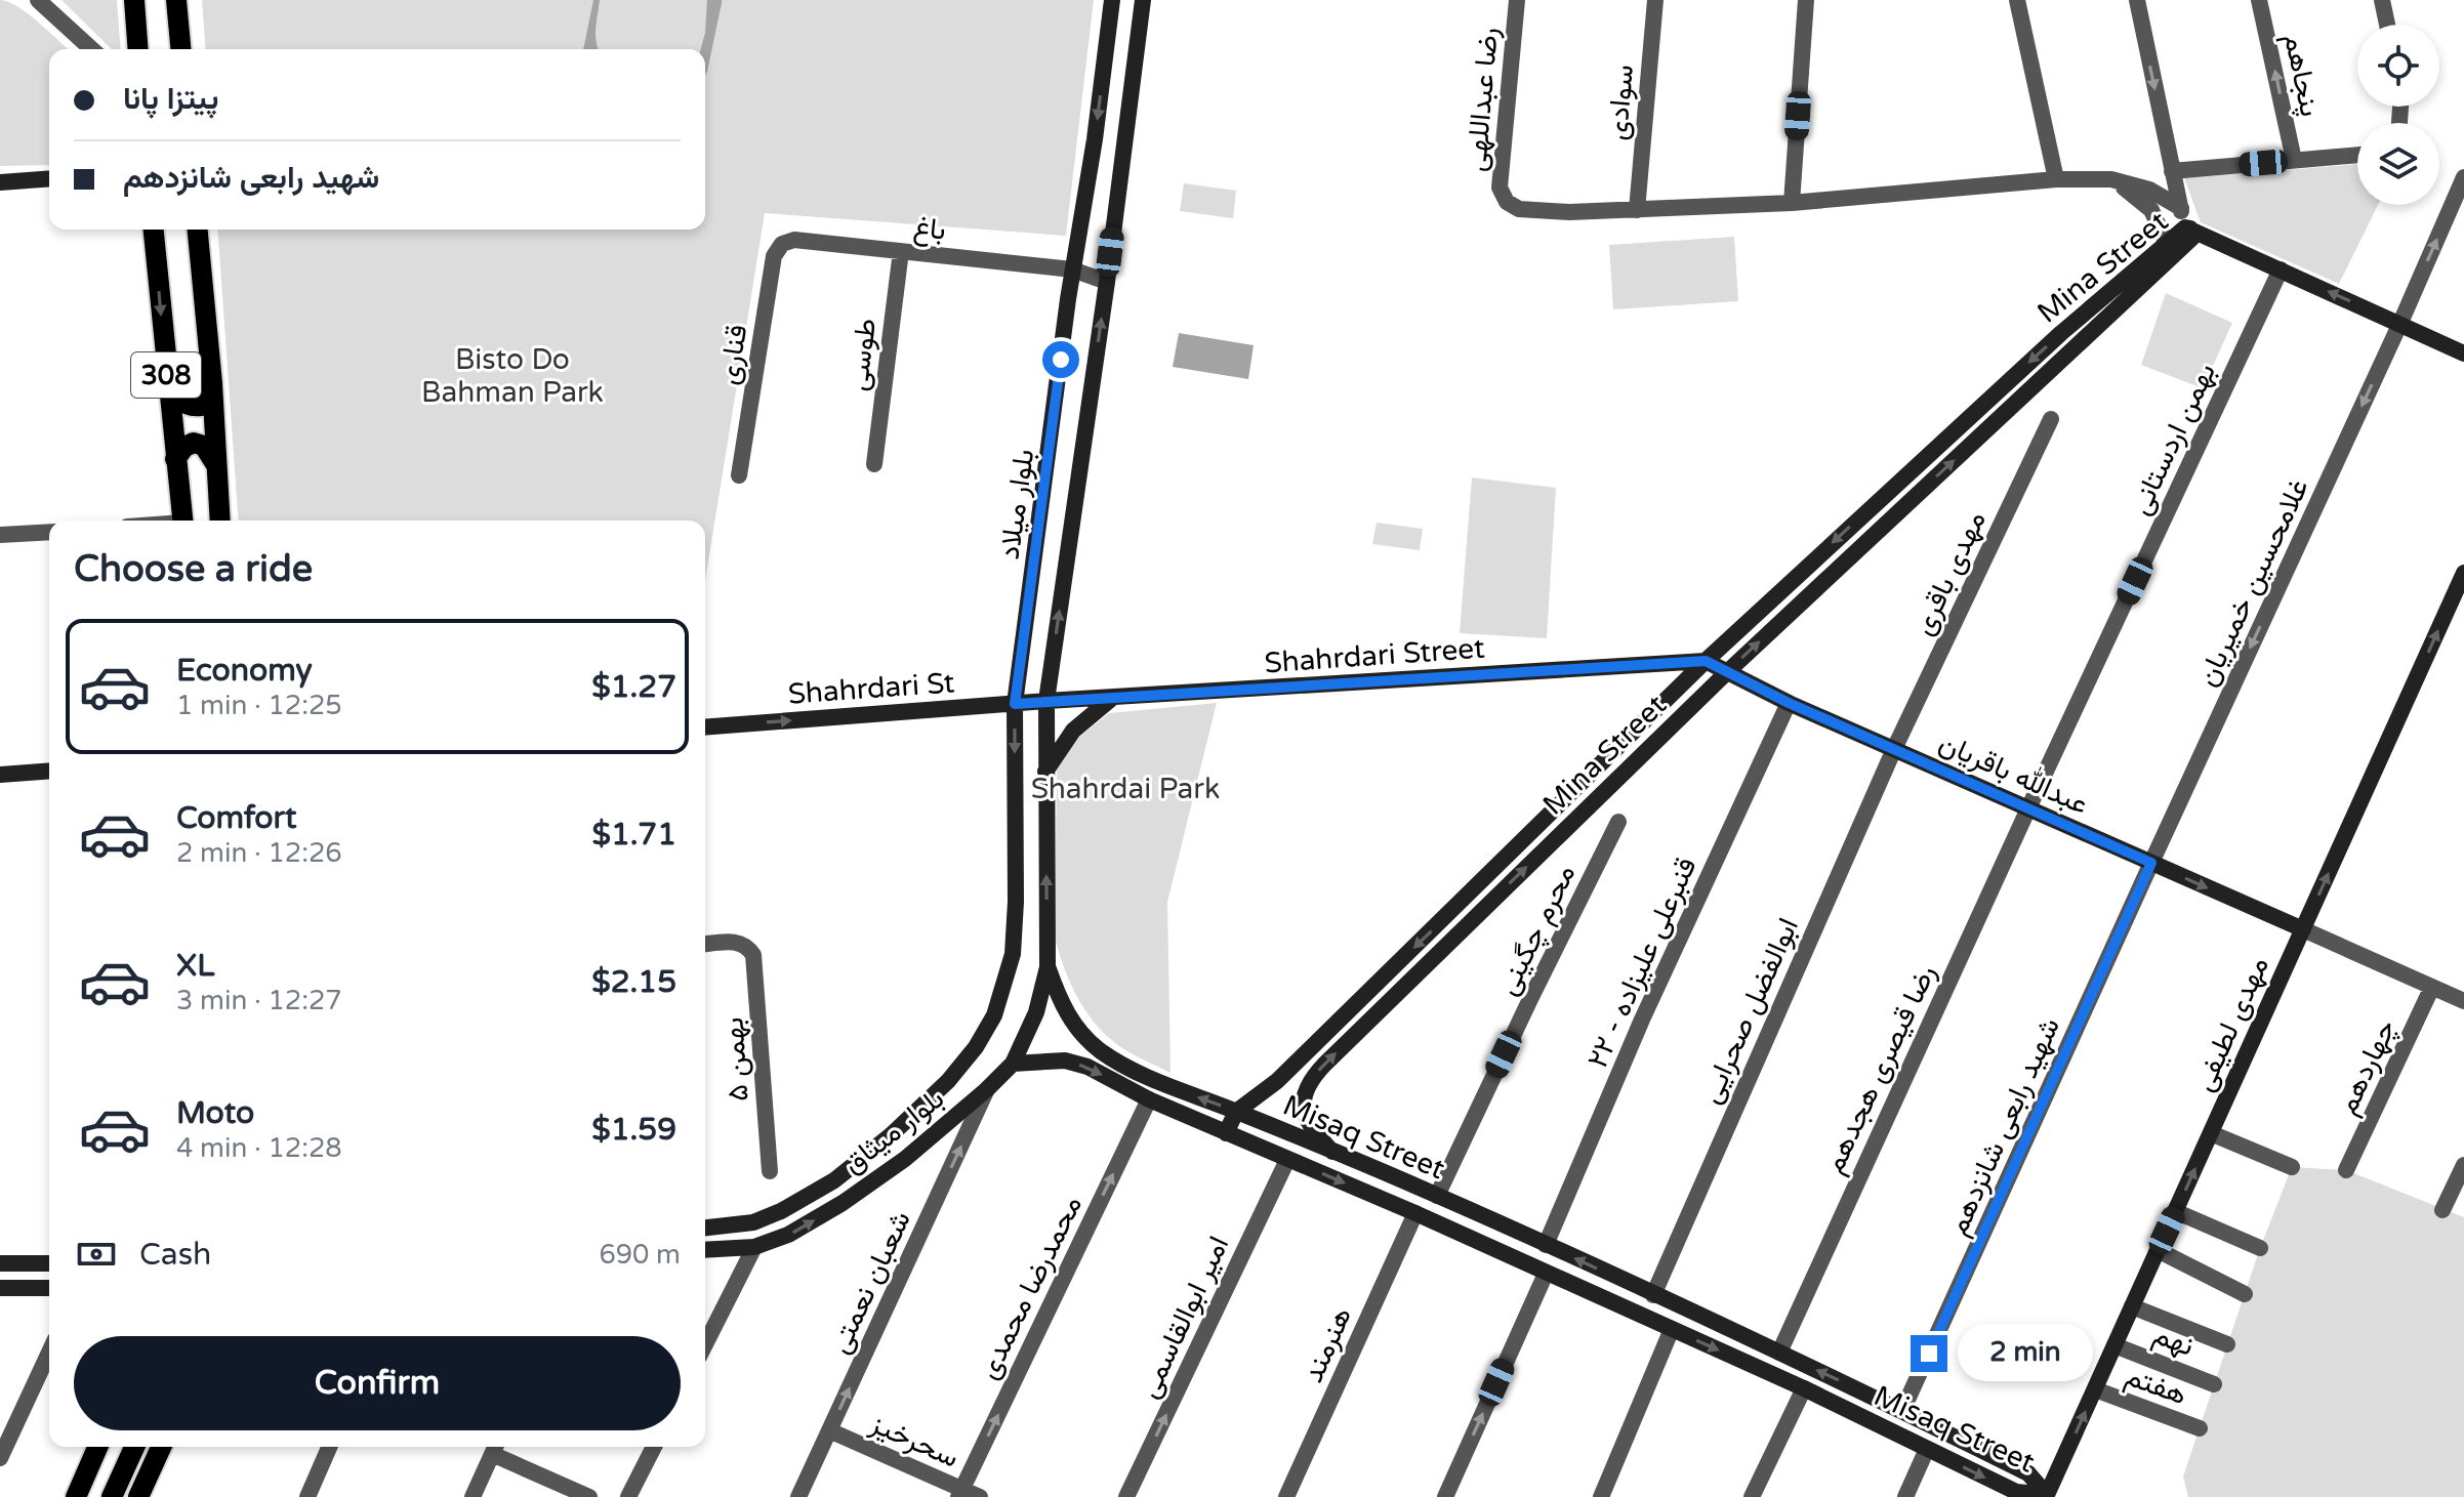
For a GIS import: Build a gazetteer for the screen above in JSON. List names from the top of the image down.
{
  "streets": {
    "main road": [
      "Mina Street",
      "308",
      "بلوار میلاد",
      "Shahrdari Street",
      "Shahrdari St",
      "عبدالله باقریان",
      "مهدی لطیفی",
      "بلوار میثاق",
      "Misaq Street"
    ],
    "street": [
      "پنجاهم",
      "رضا عبداللهی",
      "سوادی",
      "باغ",
      "قناری",
      "طوسی",
      "بهمن اردستانی",
      "مهدی باقری",
      "غلامحسین خمیریان",
      "محرم چگینی",
      "قنبرعلی علیزاده - ۲۲",
      "ابوالفضل صحرایی",
      "بهمن ۵",
      "چهاردهم",
      "رضا قیصری هجدهم",
      "شهید رابعی شانزدهم",
      "شعبان نعمتی",
      "محمدرضا محمدی",
      "امیر ابوالقاسمی",
      "نهم",
      "هنرمند",
      "هفتم",
      "سحرخیز"
    ]
  },
  "crossings": [
    ["رضا عبداللهی", "سوادی"],
    ["باغ", "قناری"],
    ["باغ", "طوسی"],
    ["باغ", "بلوار میلاد"],
    ["Mina Street", "Shahrdari Street"],
    ["Mina Street", "عبدالله باقریان"],
    ["Mina Street", "Misaq Street"],
    ["بهمن اردستانی", "عبدالله باقریان"],
    ["بهمن اردستانی", "رضا قیصری هجدهم"],
    ["بلوار میلاد", "Shahrdari Street"],
    ["بلوار میلاد", "Shahrdari St"],
    ["بلوار میلاد", "بلوار میثاق"],
    ["بلوار میلاد", "Misaq Street"],
    ["مهدی باقری", "عبدالله باقریان"],
    ["مهدی باقری", "ابوالفضل صحرایی"],
    ["غلامحسین خمیریان", "عبدالله باقریان"],
    ["غلامحسین خمیریان", "شهید رابعی شانزدهم"],
    ["Shahrdari Street", "Shahrdari St"],
    ["Shahrdari Street", "عبدالله باقریان"],
    ["عبدالله باقریان", "قنبرعلی علیزاده - ۲۲"],
    ["عبدالله باقریان", "ابوالفضل صحرایی"],
    ["عبدالله باقریان", "مهدی لطیفی"],
    ["عبدالله باقریان", "رضا قیصری هجدهم"],
    ["عبدالله باقریان", "شهید رابعی شانزدهم"],
    ["محرم چگینی", "Misaq Street"],
    ["قنبرعلی علیزاده - ۲۲", "Misaq Street"],
    ["ابوالفضل صحرایی", "Misaq Street"],
    ["مهدی لطیفی", "Misaq Street"],
    ["مهدی لطیفی", "نهم"],
    ["مهدی لطیفی", "هفتم"],
    ["رضا قیصری هجدهم", "Misaq Street"],
    ["شهید رابعی شانزدهم", "Misaq Street"],
    ["بلوار میثاق", "Misaq Street"],
    ["بلوار میثاق", "شعبان نعمتی"],
    ["Misaq Street", "محمدرضا محمدی"],
    ["Misaq Street", "امیر ابوالقاسمی"],
    ["Misaq Street", "هنرمند"],
    ["شعبان نعمتی", "سحرخیز"],
    ["محمدرضا محمدی", "سحرخیز"]
  ],
  "one_way": [
    "Shahrdari St",
    "مهدی لطیفی",
    "شعبان نعمتی",
    "محمدرضا محمدی",
    "امیر ابوالقاسمی"
  ],
  "parks": ["Bisto Do Bahman Park", "Shahrdai Park"],
  "page": {
    "banner": ["پیتزا پانا", "شهید رابعی شانزدهم"],
    "heading": "Choose a ride",
    "list": [
      {
        "name": "Economy",
        "note": "1 min · 12:25",
        "value": "$1.27"
      },
      {
        "name": "Comfort",
        "note": "2 min · 12:26",
        "value": "$1.71"
      },
      {
        "name": "XL",
        "note": "3 min · 12:27",
        "value": "$2.15"
      },
      {
        "name": "Moto",
        "note": "4 min · 12:28",
        "value": "$1.59"
      }
    ],
    "pay": ["Cash", "690 m"],
    "buttons": "Confirm",
    "bubble": "2 min"
  }
}
